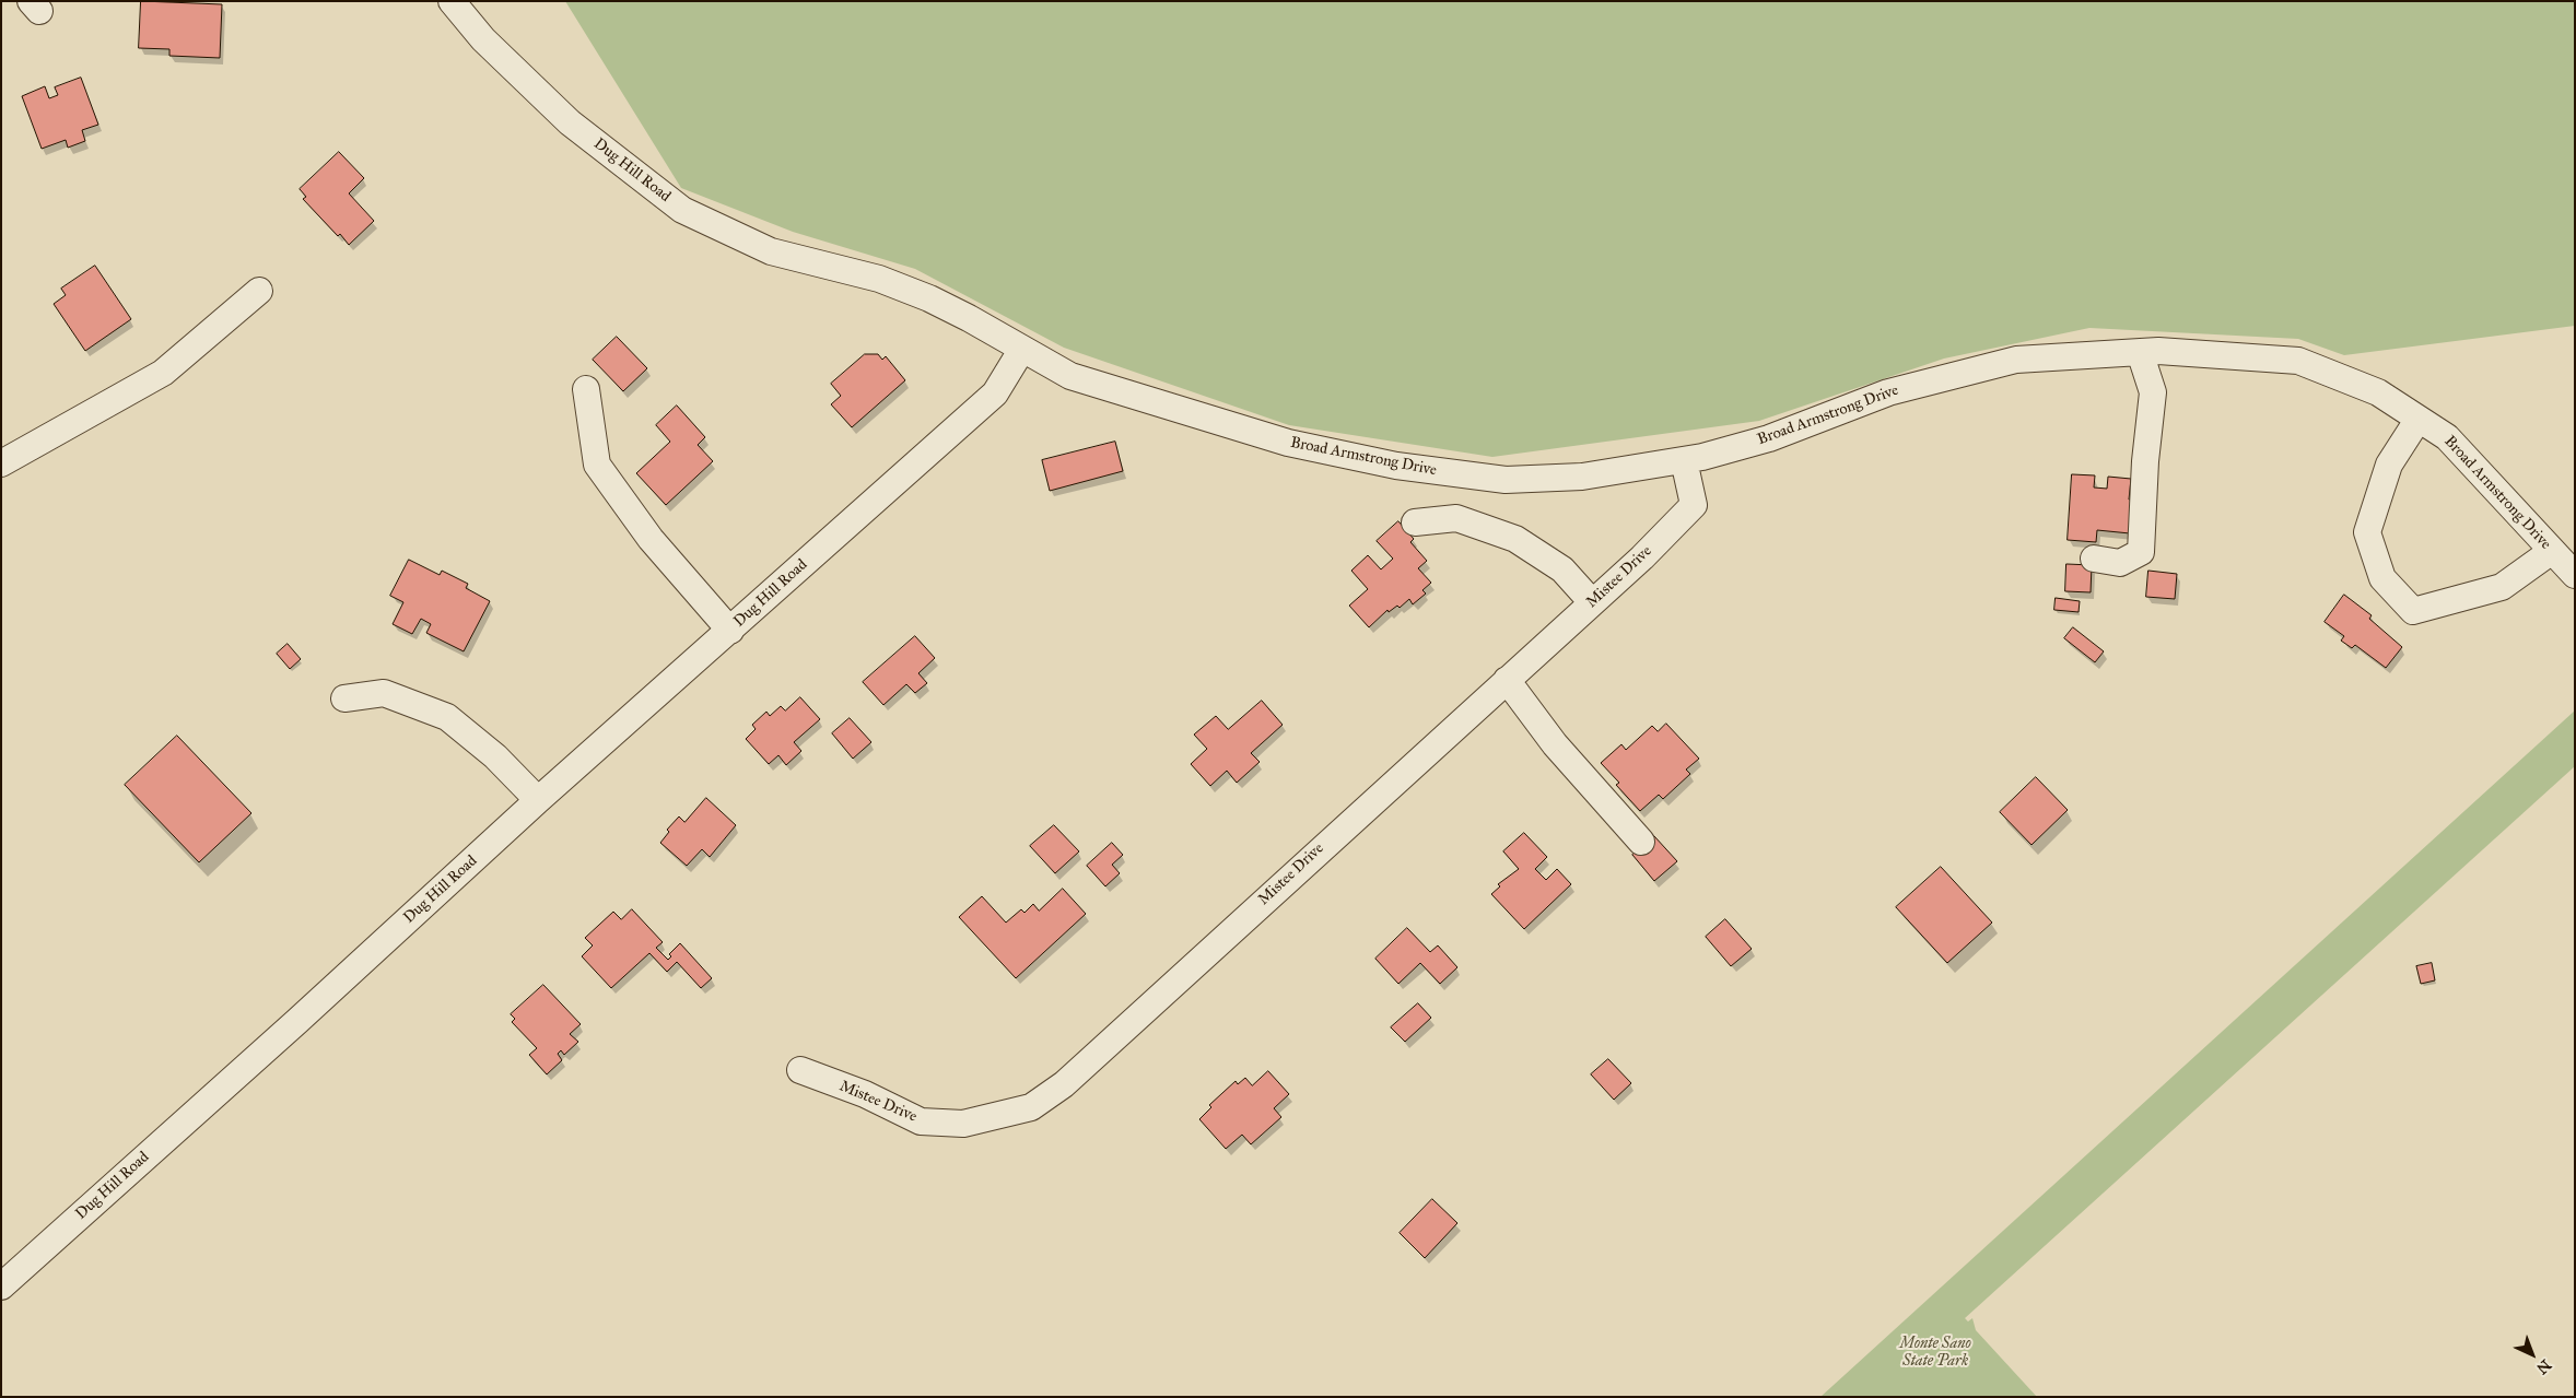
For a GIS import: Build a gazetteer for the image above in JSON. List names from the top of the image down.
{
  "streets": {
    "street": ["Dug Hill Road", "Broad Armstrong Drive", "Mistee Drive"]
  },
  "crossings": [
    ["Dug Hill Road", "Broad Armstrong Drive"],
    ["Broad Armstrong Drive", "Mistee Drive"]
  ],
  "parks": ["Monte Sano State Park"],
  "north": "bottom right"
}
